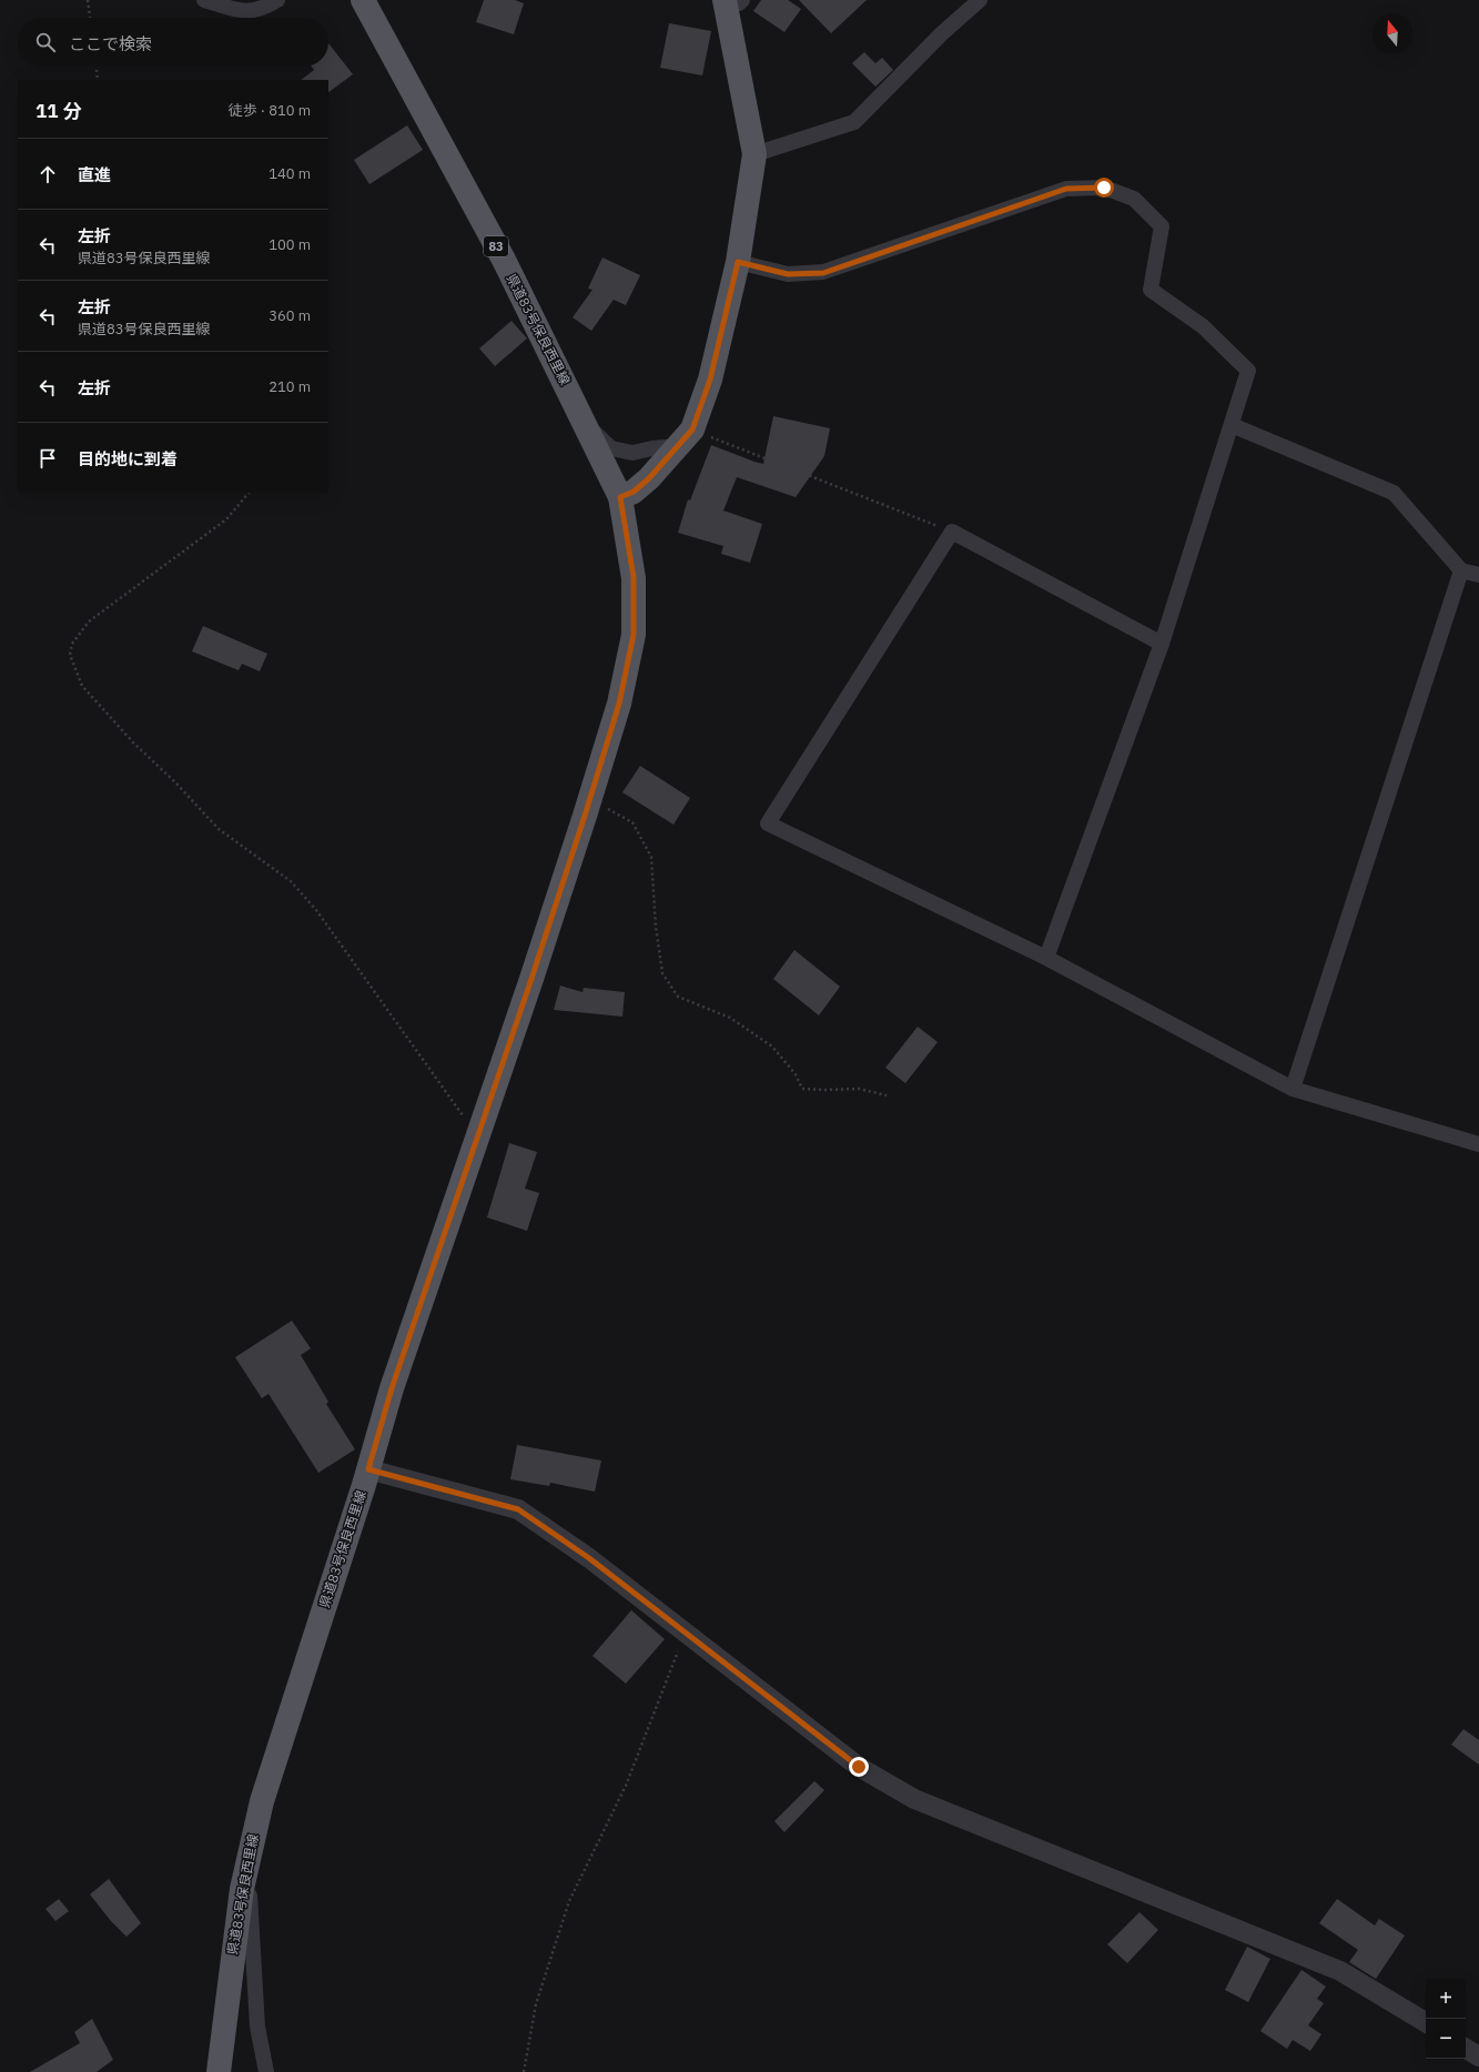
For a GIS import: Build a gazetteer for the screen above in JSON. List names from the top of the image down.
{
  "streets": {
    "main road": ["83", "県道83号保良西里線"]
  },
  "north": "top",
  "page": {
    "search": "ここで検索",
    "heading": ["11 分", "徒歩 · 810 m"],
    "list": [
      ["直進", "140 m"],
      ["左折", "県道83号保良西里線", "100 m"],
      ["左折", "県道83号保良西里線", "360 m"],
      ["左折", "210 m"],
      "目的地に到着"
    ],
    "map_buttons": ["+", "−"]
  }
}
